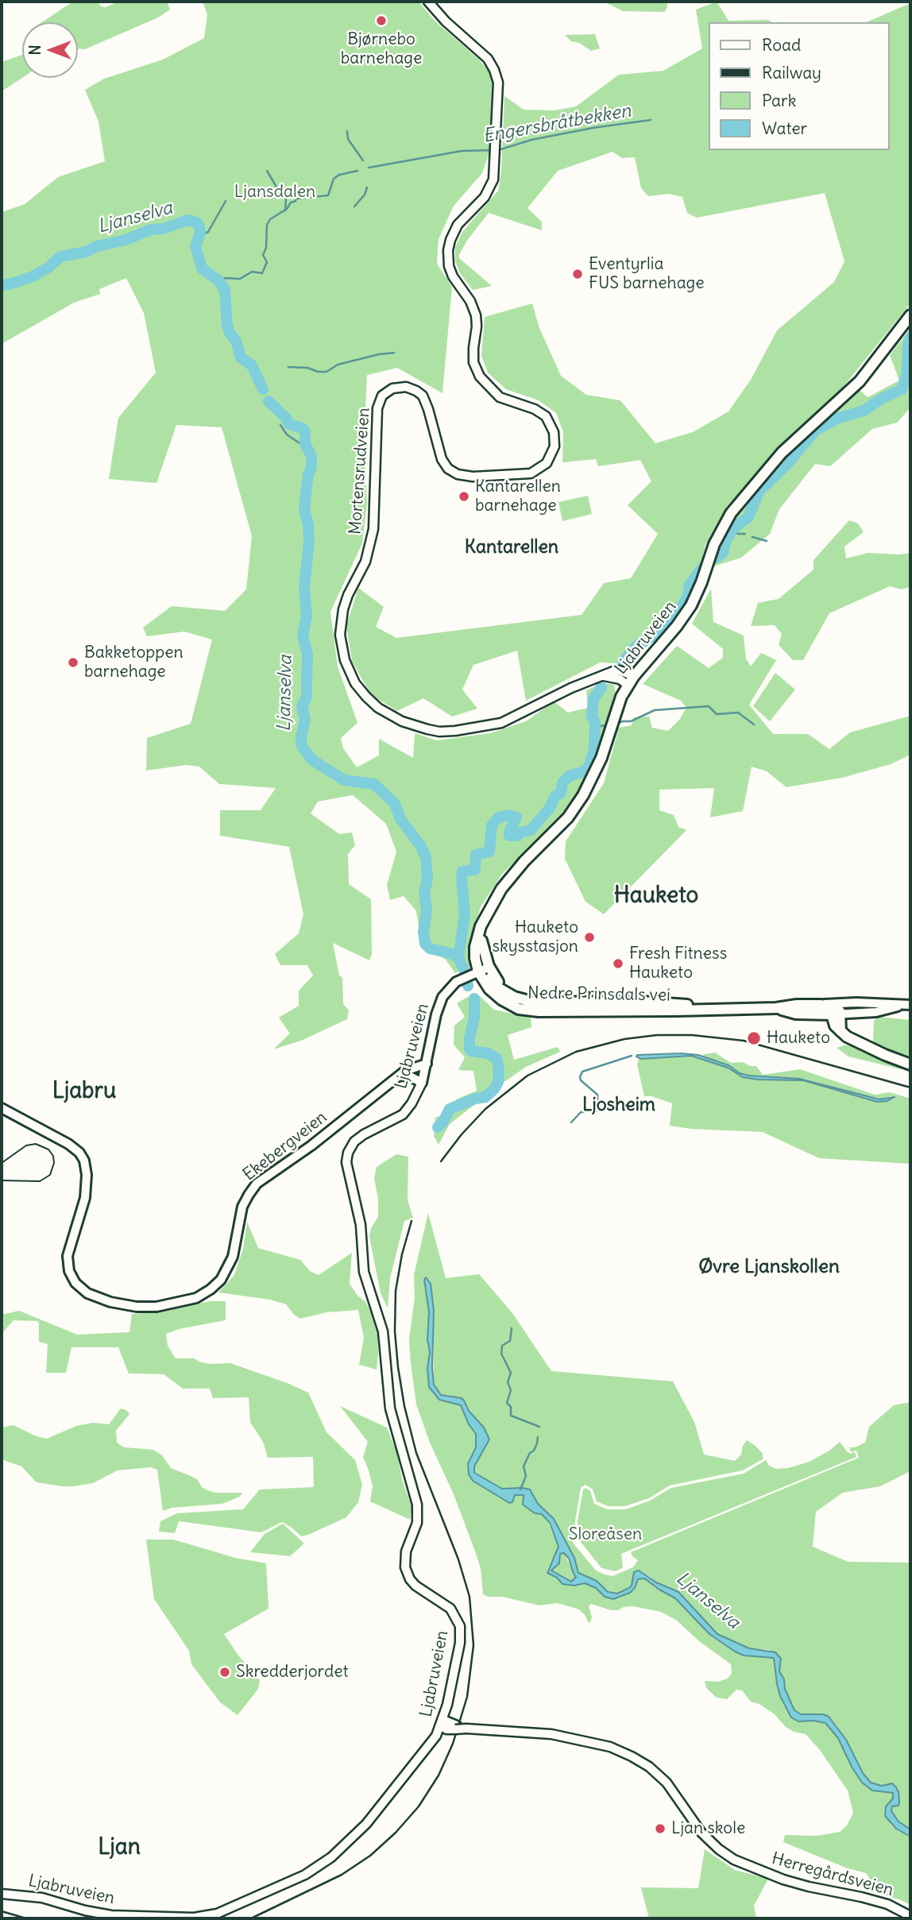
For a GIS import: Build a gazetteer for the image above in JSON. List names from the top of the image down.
{
  "streets": {
    "main road": ["Ljabruveien", "Nedre Prinsdals vei", "Ekebergveien"],
    "street": ["Mortensrudveien", "Herregårdsveien"]
  },
  "crossings": [
    ["Mortensrudveien", "Ljabruveien"],
    ["Ljabruveien", "Nedre Prinsdals vei"],
    ["Ljabruveien", "Ekebergveien"],
    ["Ljabruveien", "Herregårdsveien"]
  ],
  "districts": [
    "Kantarellen",
    "Hauketo",
    "Ljabru",
    "Ljosheim",
    "Øvre Ljanskollen",
    "Ljan"
  ],
  "water": ["Engersbråtbekken", "Ljanselva"],
  "parks": ["Ljansdalen", "Sloreåsen"],
  "places": [
    "Bjørnebo barnehage",
    "Eventyrlia FUS barnehage",
    "Kantarellen barnehage",
    "Bakketoppen barnehage",
    "Hauketo skysstasjon",
    "Fresh Fitness Hauketo",
    "Hauketo",
    "Skredderjordet",
    "Ljan skole"
  ],
  "legend": [
    "Road",
    "Railway",
    "Park",
    "Water"
  ],
  "north": "left"
}
